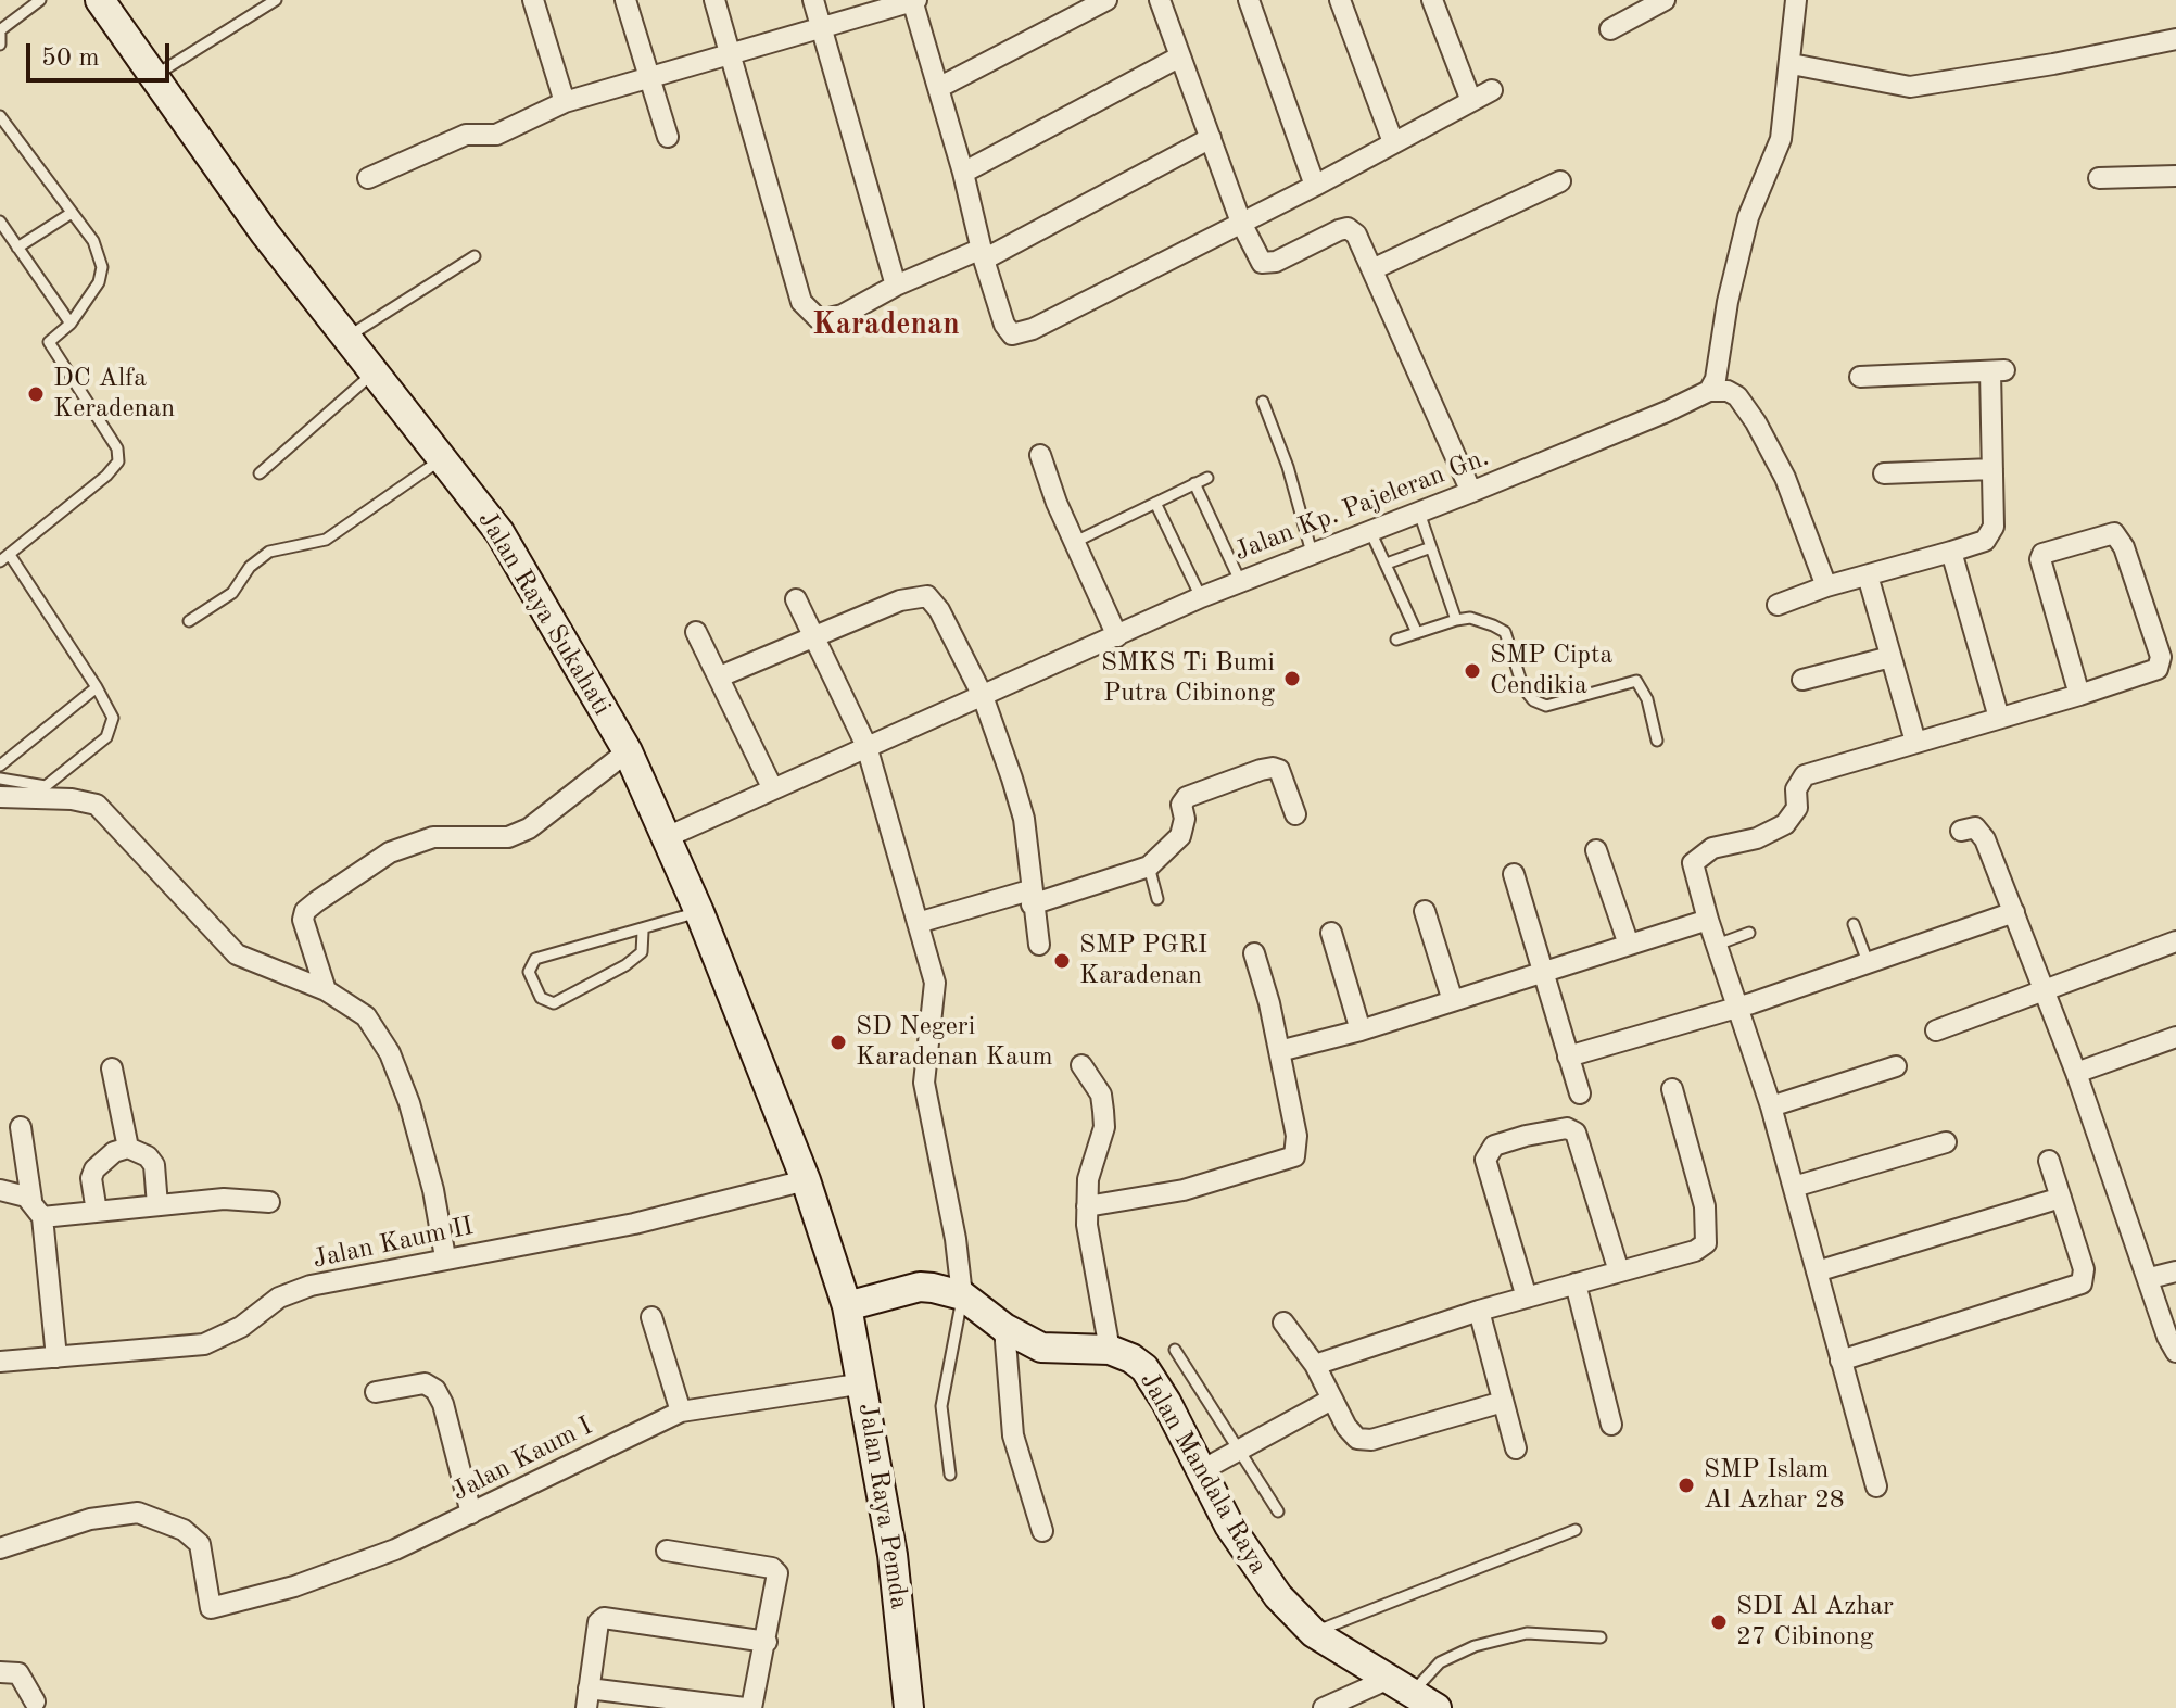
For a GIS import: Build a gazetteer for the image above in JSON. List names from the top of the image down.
{
  "streets": {
    "main road": ["Jalan Raya Sukahati", "Jalan Mandala Raya", "Jalan Raya Pemda"],
    "street": ["Jalan Kp. Pajeleran Gn.", "Jalan Kaum II", "Jalan Kaum I"]
  },
  "crossings": [
    ["Jalan Kp. Pajeleran Gn.", "Jalan Raya Sukahati"],
    ["Jalan Raya Sukahati", "Jalan Kaum II"],
    ["Jalan Raya Sukahati", "Jalan Mandala Raya"],
    ["Jalan Raya Sukahati", "Jalan Raya Pemda"],
    ["Jalan Kaum I", "Jalan Raya Pemda"],
    ["Jalan Mandala Raya", "Jalan Raya Pemda"]
  ],
  "districts": ["Karadenan"],
  "places": [
    "DC Alfa Keradenan",
    "SMP Cipta Cendikia",
    "SMKS Ti Bumi Putra Cibinong",
    "SMP PGRI Karadenan",
    "SD Negeri Karadenan Kaum",
    "SMP Islam Al Azhar 28",
    "SDI Al Azhar 27 Cibinong"
  ],
  "scale_bar": "50 m"
}
